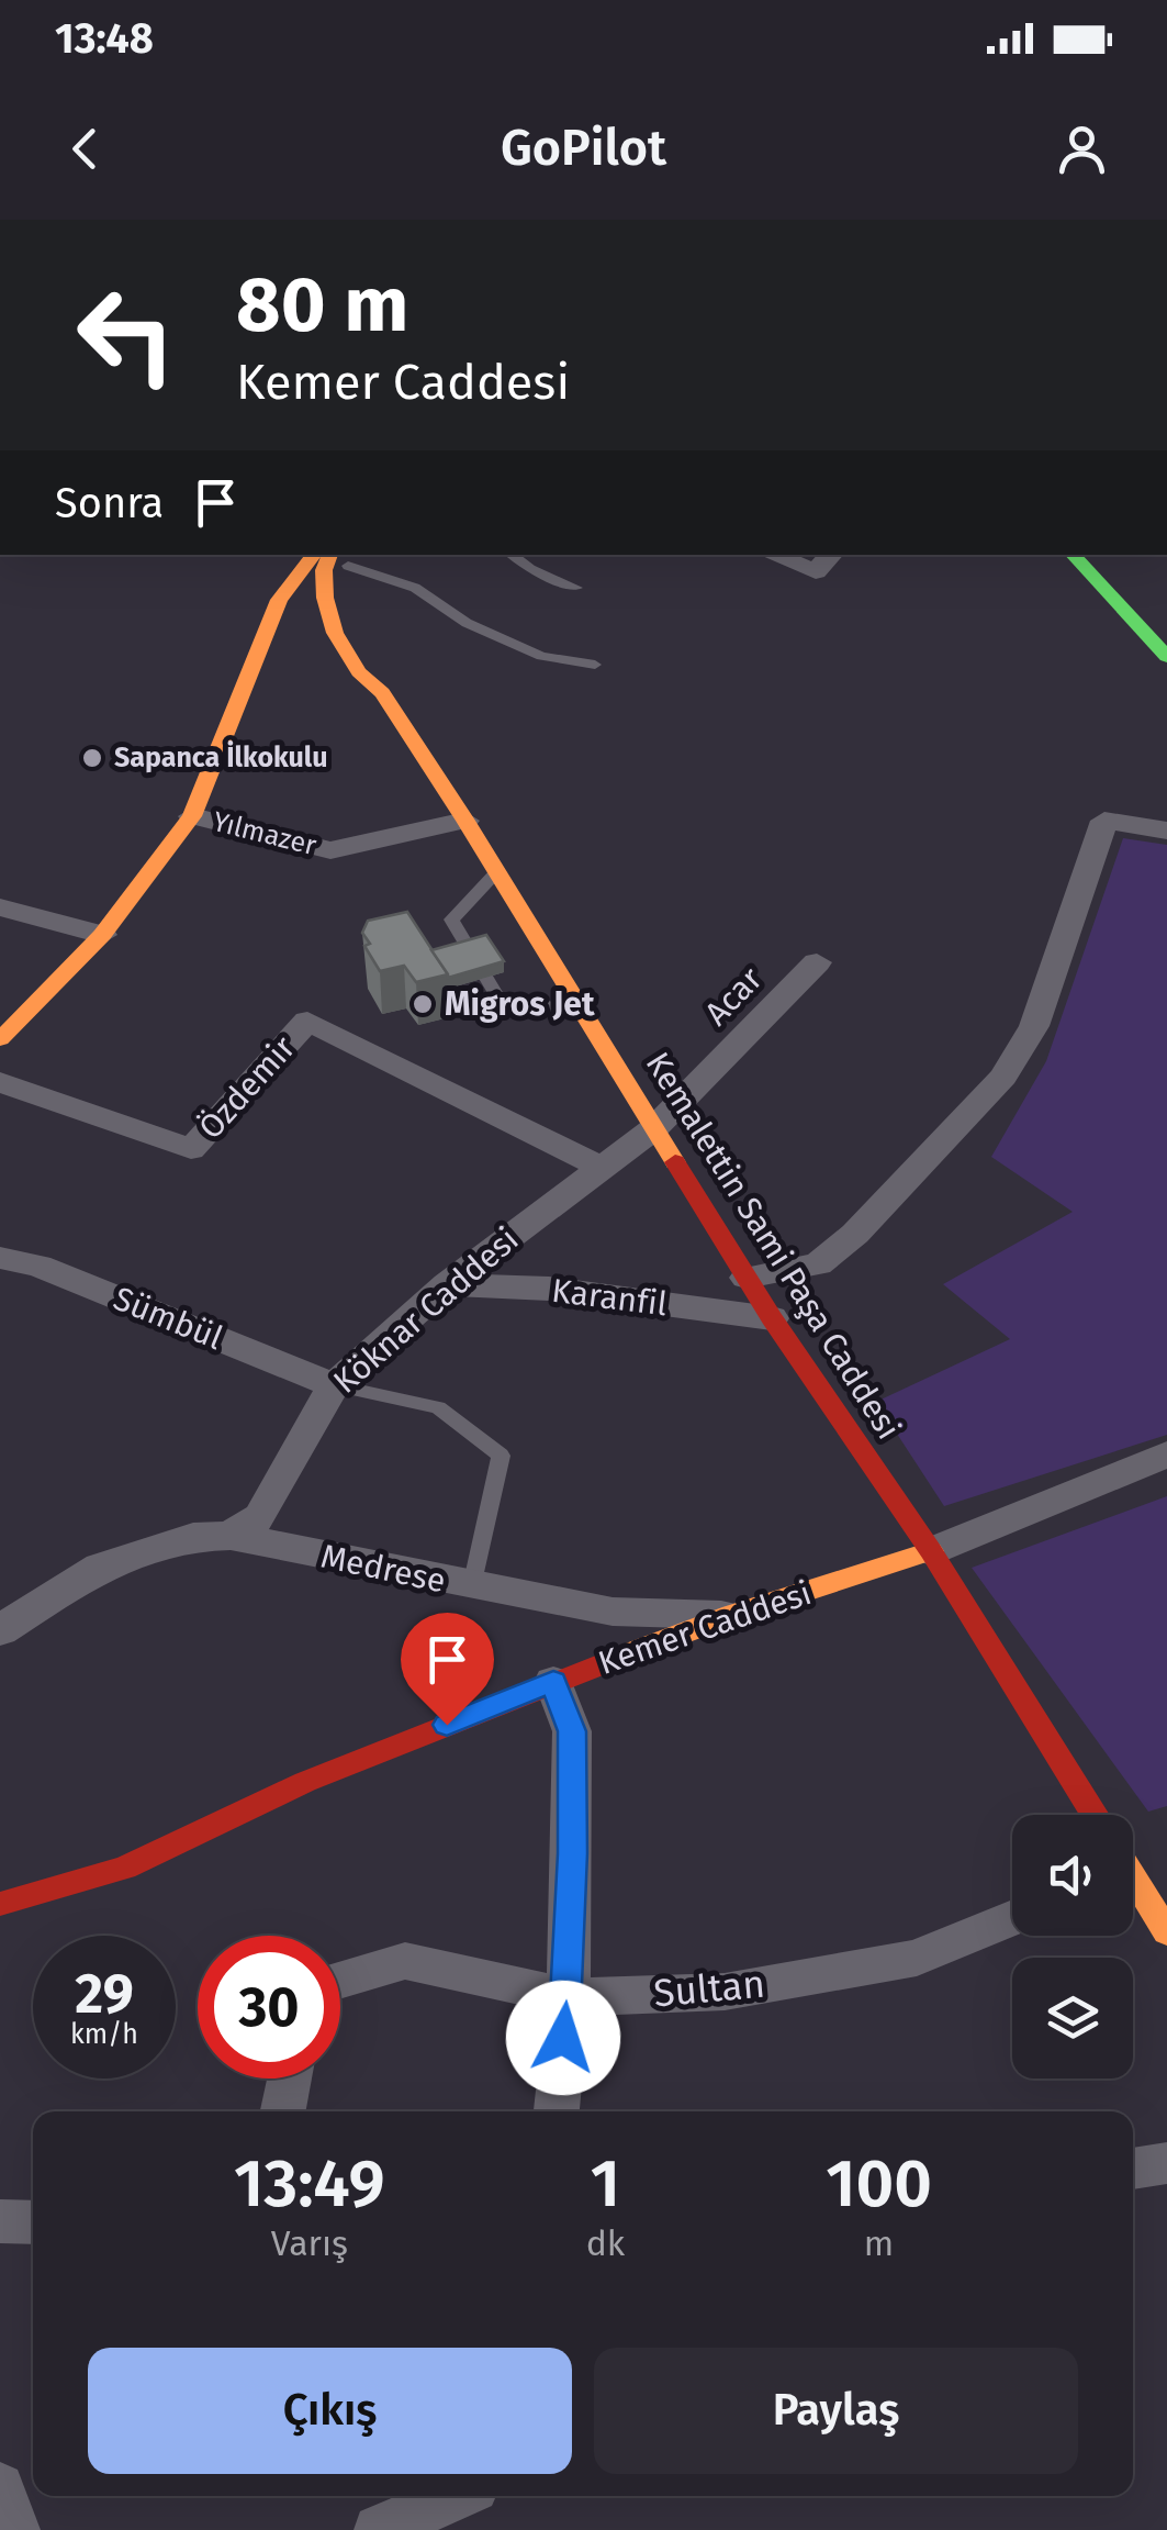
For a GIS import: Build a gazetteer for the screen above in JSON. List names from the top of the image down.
{
  "streets": {
    "main road": ["Kemalettin Sami Paşa Caddesi", "Kemer Caddesi"],
    "street": [
      "Yılmazer",
      "Acar",
      "Özdemir",
      "Karanfil",
      "Köknar Caddesi",
      "Sümbül",
      "Medrese",
      "Sultan"
    ]
  },
  "crossings": [
    ["Yılmazer", "Kemalettin Sami Paşa Caddesi"],
    ["Acar", "Kemalettin Sami Paşa Caddesi"],
    ["Acar", "Köknar Caddesi"],
    ["Özdemir", "Köknar Caddesi"],
    ["Kemalettin Sami Paşa Caddesi", "Karanfil"],
    ["Kemalettin Sami Paşa Caddesi", "Köknar Caddesi"],
    ["Kemalettin Sami Paşa Caddesi", "Kemer Caddesi"],
    ["Karanfil", "Köknar Caddesi"],
    ["Köknar Caddesi", "Sümbül"],
    ["Köknar Caddesi", "Medrese"],
    ["Medrese", "Kemer Caddesi"]
  ],
  "places": ["Sapanca İlkokulu", "Migros Jet"],
  "page": {
    "status": "13:48",
    "header": "GoPilot",
    "turn": ["80 m", "Kemer Caddesi"],
    "then": "Sonra",
    "speed": "29 km/h",
    "limit": "30",
    "eta": [
      "13:49",
      "Varış",
      "1",
      "dk",
      "100",
      "m"
    ],
    "buttons": ["Çıkış", "Paylaş"]
  }
}
